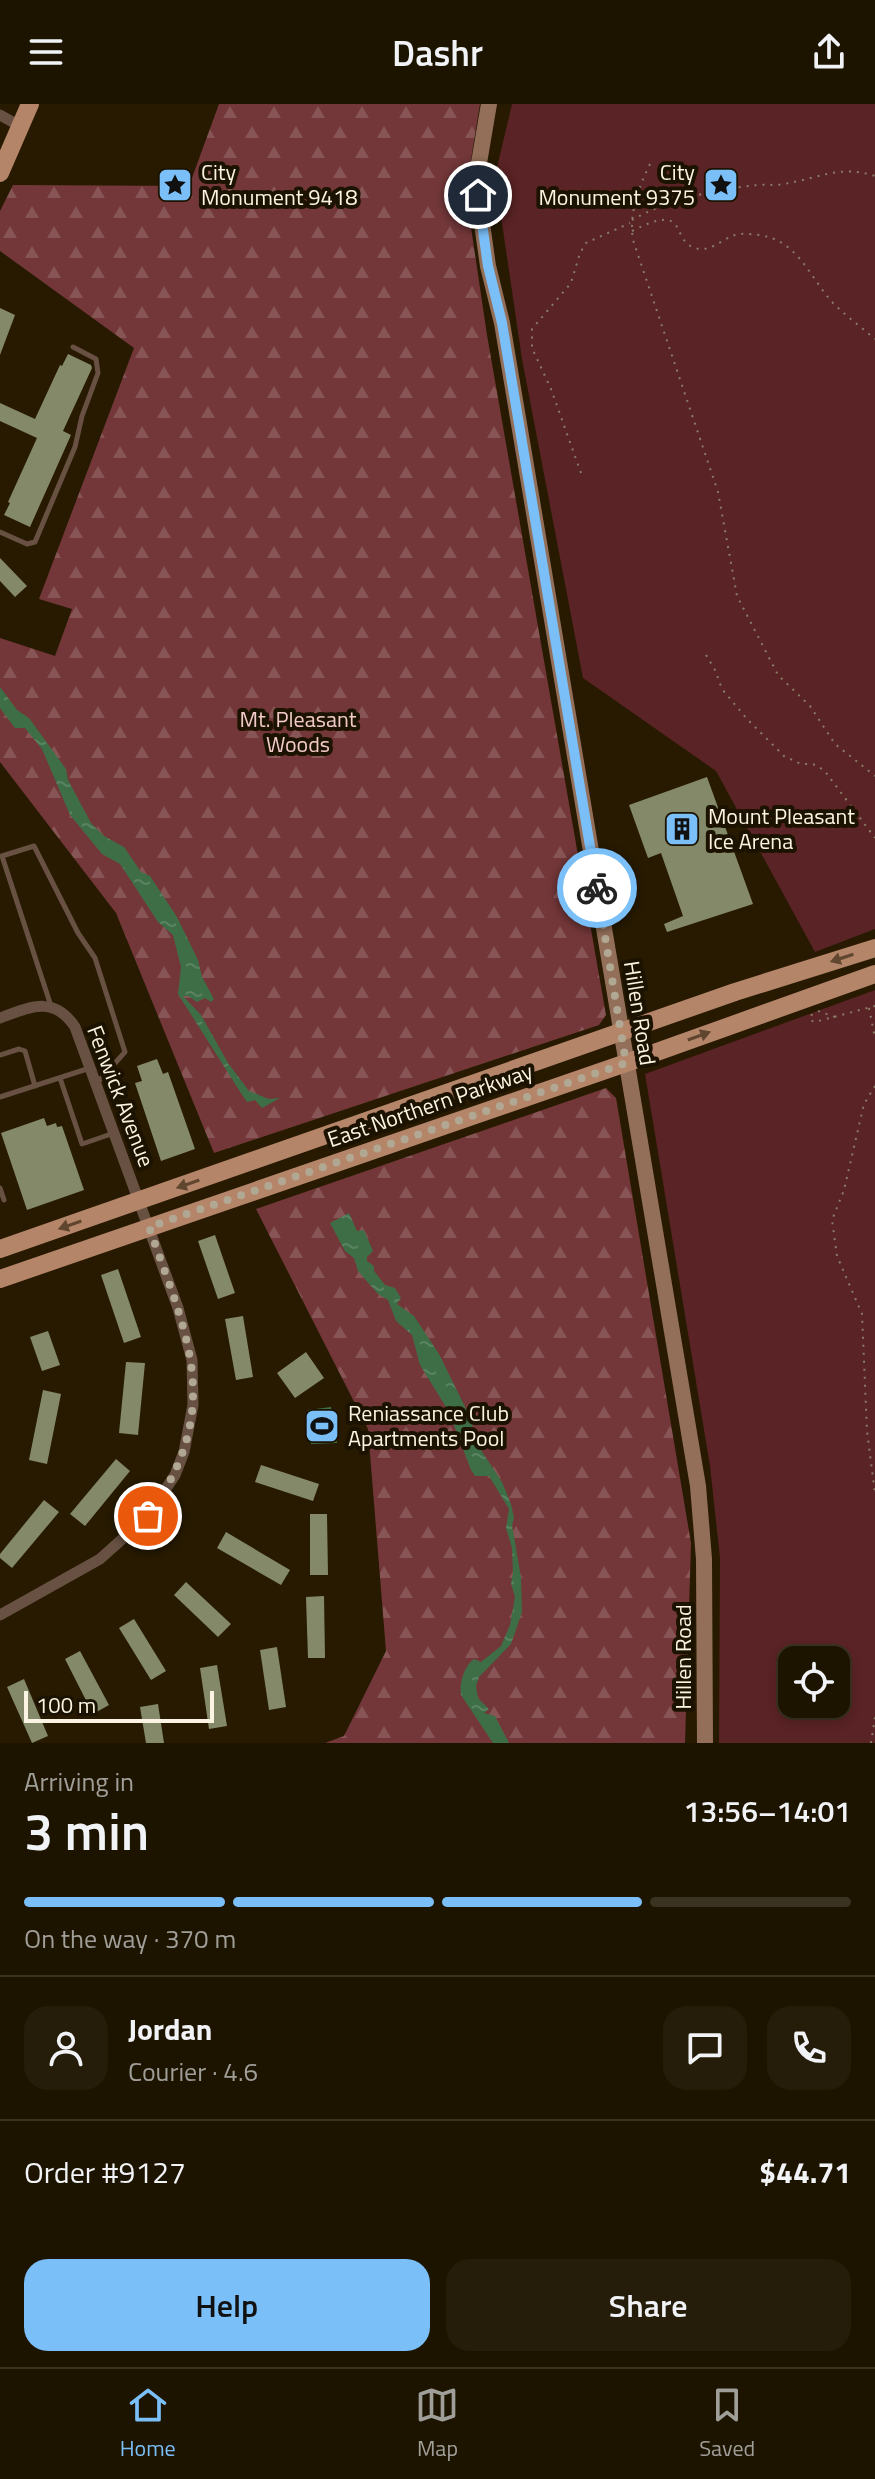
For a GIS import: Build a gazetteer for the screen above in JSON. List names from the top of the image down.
{
  "streets": {
    "main road": ["East Northern Parkway"],
    "street": ["Hillen Road", "Fenwick Avenue"]
  },
  "crossings": [
    ["Hillen Road", "East Northern Parkway"],
    ["Fenwick Avenue", "East Northern Parkway"]
  ],
  "parks": ["Mt. Pleasant Woods"],
  "places": {
    "place": ["City Monument 9418", "City Monument 9375"],
    "building": ["Mount Pleasant Ice Arena"],
    "sports": ["Reniassance Club Apartments Pool"]
  },
  "scale_bar": "100 m",
  "page": {
    "header": "Dashr",
    "scale": "100 m",
    "heading": ["3 min", "Arriving in", "13:56–14:01"],
    "panel": [
      "Jordan",
      "Courier · 4.6",
      "Order #9127",
      "$44.71"
    ],
    "bar": "On the way · 370 m",
    "buttons": ["Help", "Share"],
    "tabs": ["Home", "Map", "Saved"]
  }
}
